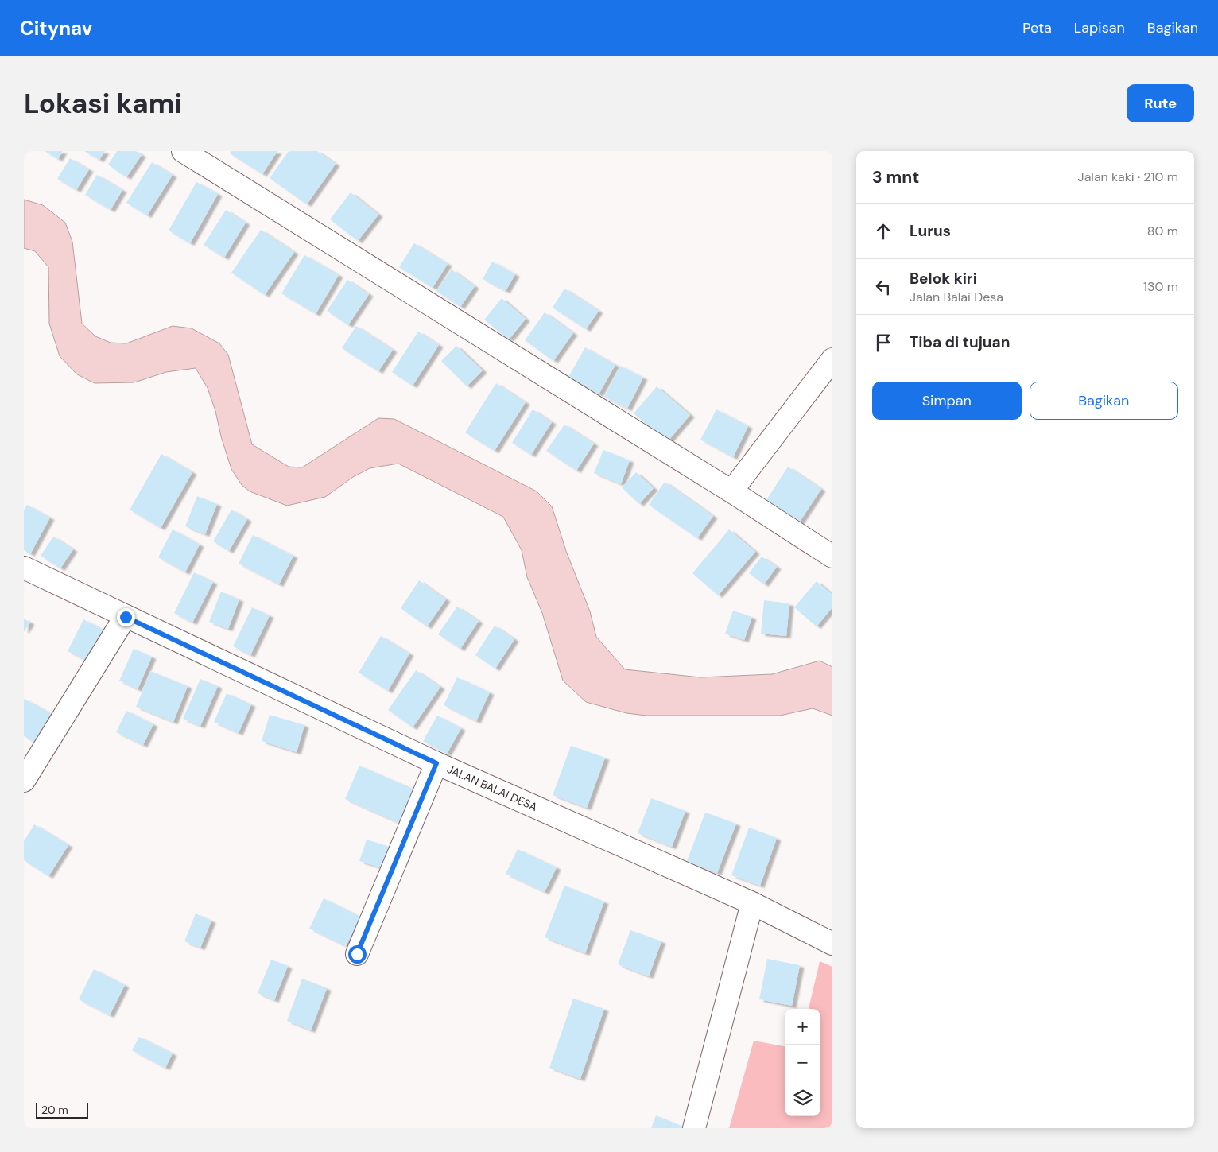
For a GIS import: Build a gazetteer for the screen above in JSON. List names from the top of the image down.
{
  "streets": {
    "street": ["JALAN BALAI DESA"]
  },
  "scale_bar": "20 m",
  "page": {
    "header": "Citynav",
    "nav": ["Peta", "Lapisan", "Bagikan"],
    "buttons": [
      "Rute",
      ["Simpan", "Bagikan"]
    ],
    "title": "Lokasi kami",
    "heading": ["3 mnt", "Jalan kaki · 210 m"],
    "list": [
      ["Lurus", "80 m"],
      ["Belok kiri", "Jalan Balai Desa", "130 m"],
      "Tiba di tujuan"
    ],
    "map_buttons": ["+", "−"],
    "scale": "20 m"
  }
}
